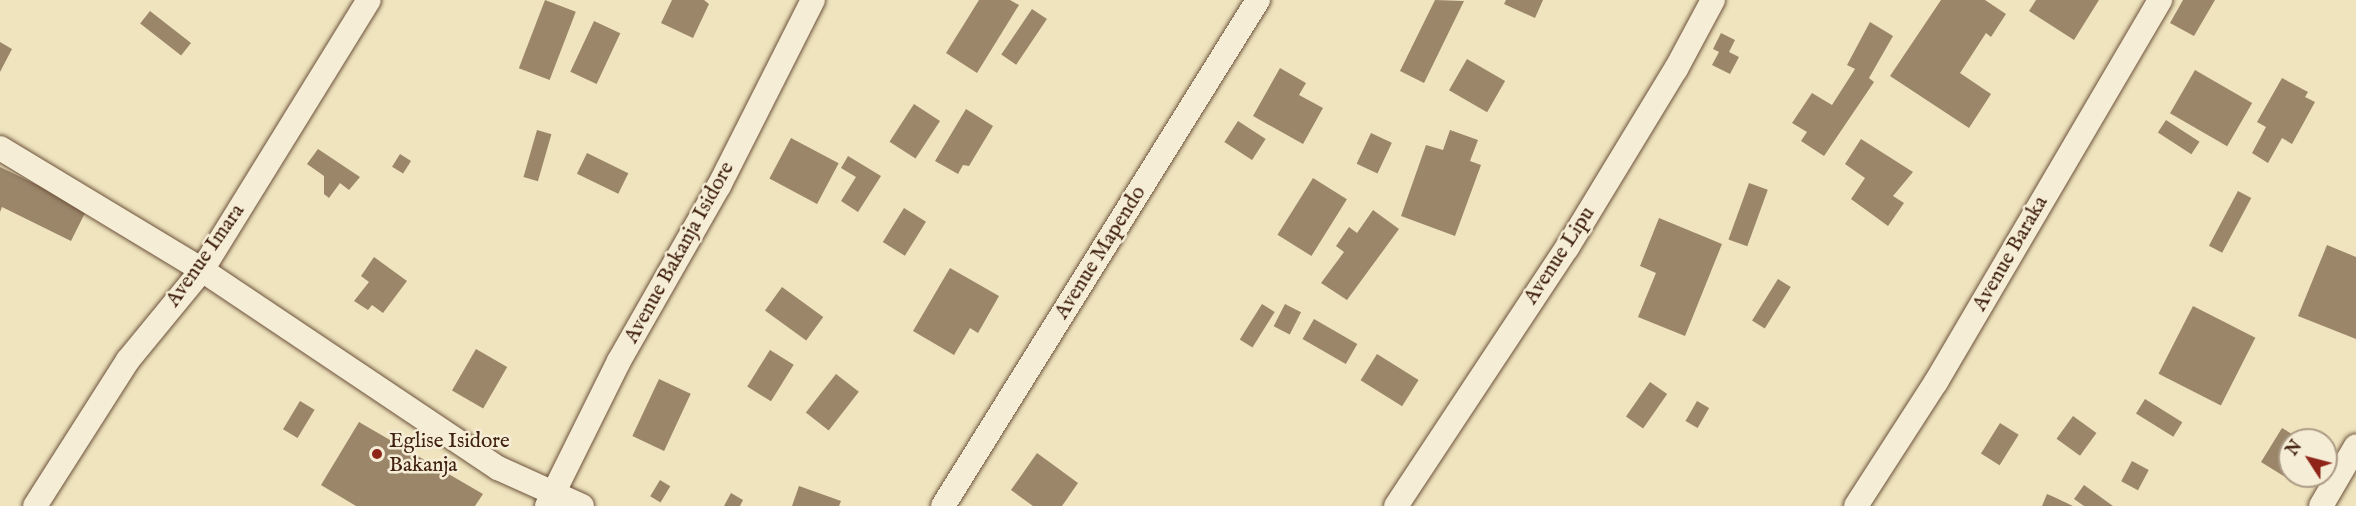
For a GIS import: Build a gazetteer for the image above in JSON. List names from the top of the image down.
{
  "streets": {
    "street": [
      "Avenue Bakanja Isidore",
      "Avenue Mapendo",
      "Avenue Baraka",
      "Avenue Imara",
      "Avenue Lipu"
    ]
  },
  "places": ["Eglise Isidore Bakanja"],
  "north": "top left"
}
